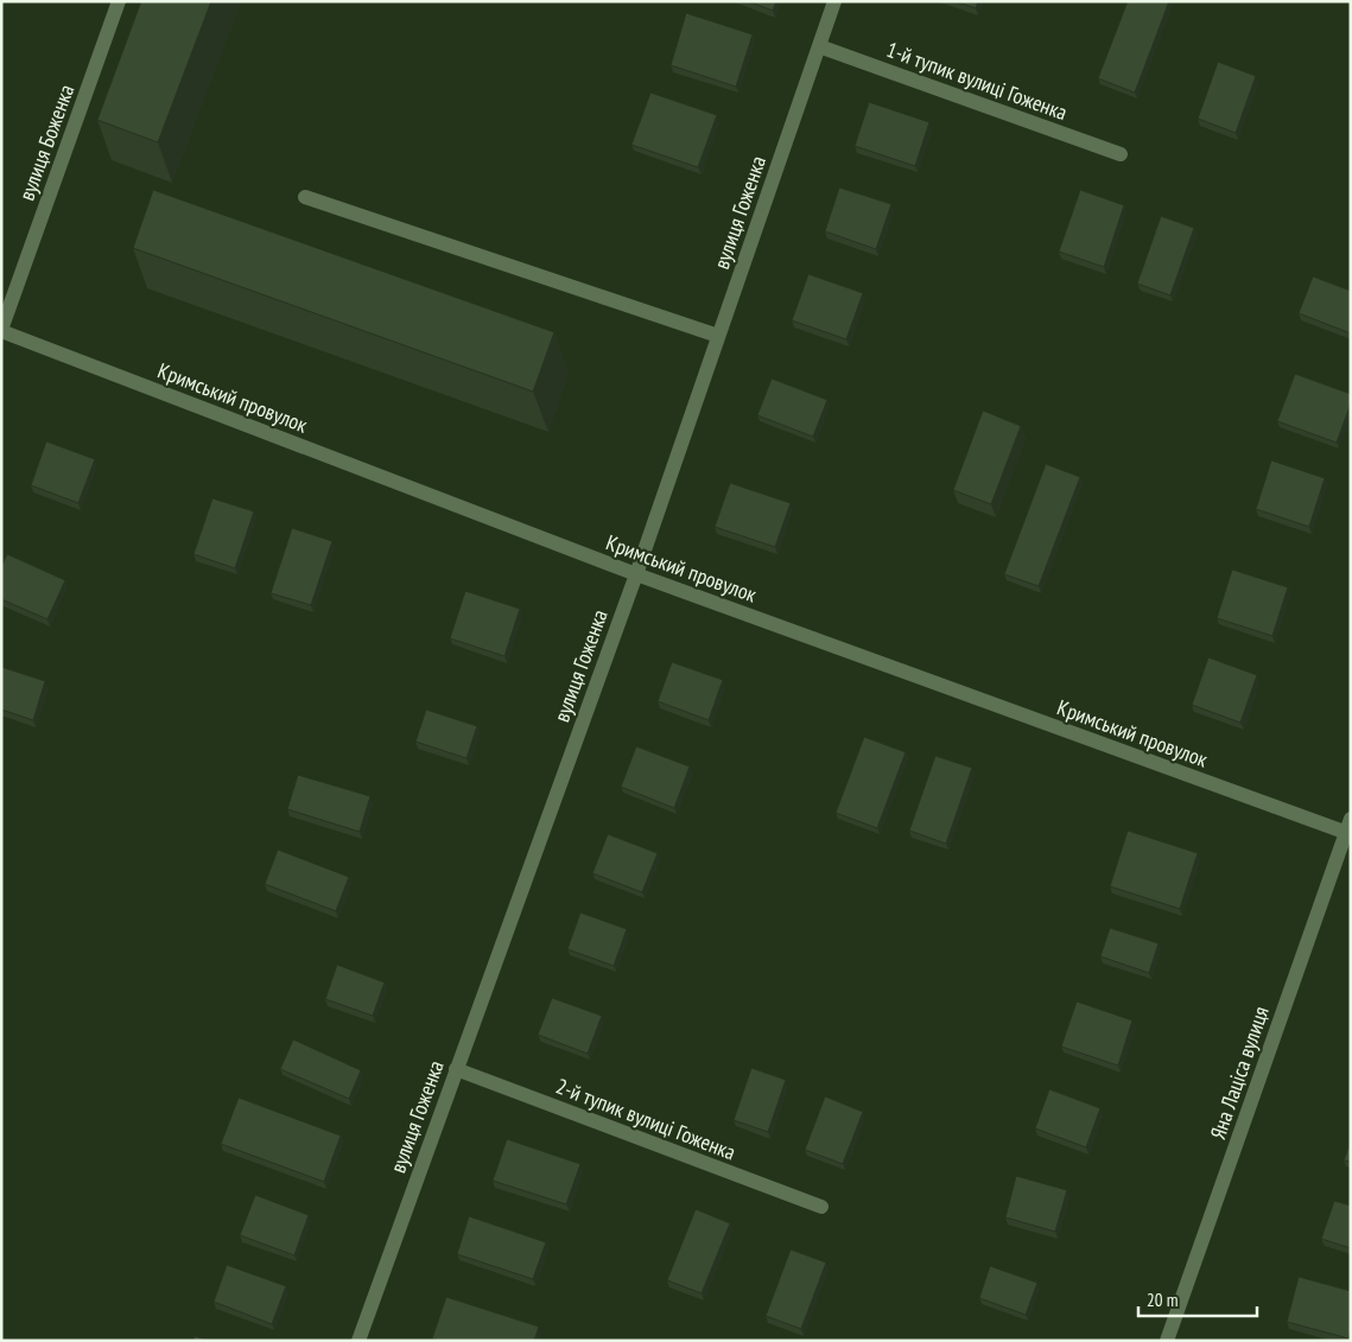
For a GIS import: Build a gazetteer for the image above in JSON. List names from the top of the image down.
{
  "streets": {
    "street": [
      "1-й тупик вулиці Гоженка",
      "вулиця Боженка",
      "вулиця Гоженка",
      "Кримський провулок",
      "Яна Лаціса вулиця",
      "2-й тупик вулиці Гоженка"
    ]
  },
  "crossings": [
    ["1-й тупик вулиці Гоженка", "вулиця Гоженка"],
    ["вулиця Боженка", "Кримський провулок"],
    ["вулиця Гоженка", "Кримський провулок"],
    ["вулиця Гоженка", "2-й тупик вулиці Гоженка"],
    ["Кримський провулок", "Яна Лаціса вулиця"]
  ],
  "scale_bar": "20 m"
}
